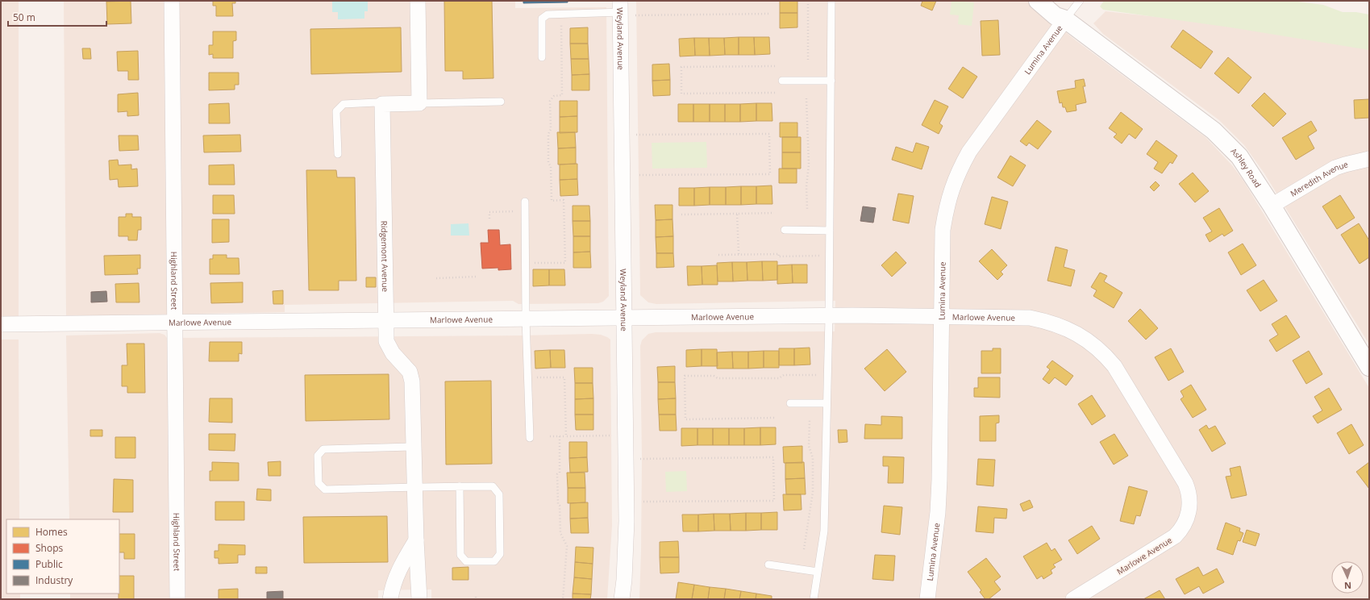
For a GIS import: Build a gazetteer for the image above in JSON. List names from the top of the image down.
{
  "streets": {
    "street": [
      "Weyland Avenue",
      "Lumina Avenue",
      "Ashley Road",
      "Meredith Avenue",
      "Ridgemont Avenue",
      "Highland Street",
      "Marlowe Avenue"
    ]
  },
  "crossings": [
    ["Weyland Avenue", "Marlowe Avenue"],
    ["Lumina Avenue", "Ashley Road"],
    ["Lumina Avenue", "Marlowe Avenue"],
    ["Ashley Road", "Meredith Avenue"],
    ["Ridgemont Avenue", "Marlowe Avenue"],
    ["Highland Street", "Marlowe Avenue"]
  ],
  "legend": [
    "Homes",
    "Shops",
    "Public",
    "Industry"
  ],
  "scale_bar": "50 m",
  "north": "bottom"
}
